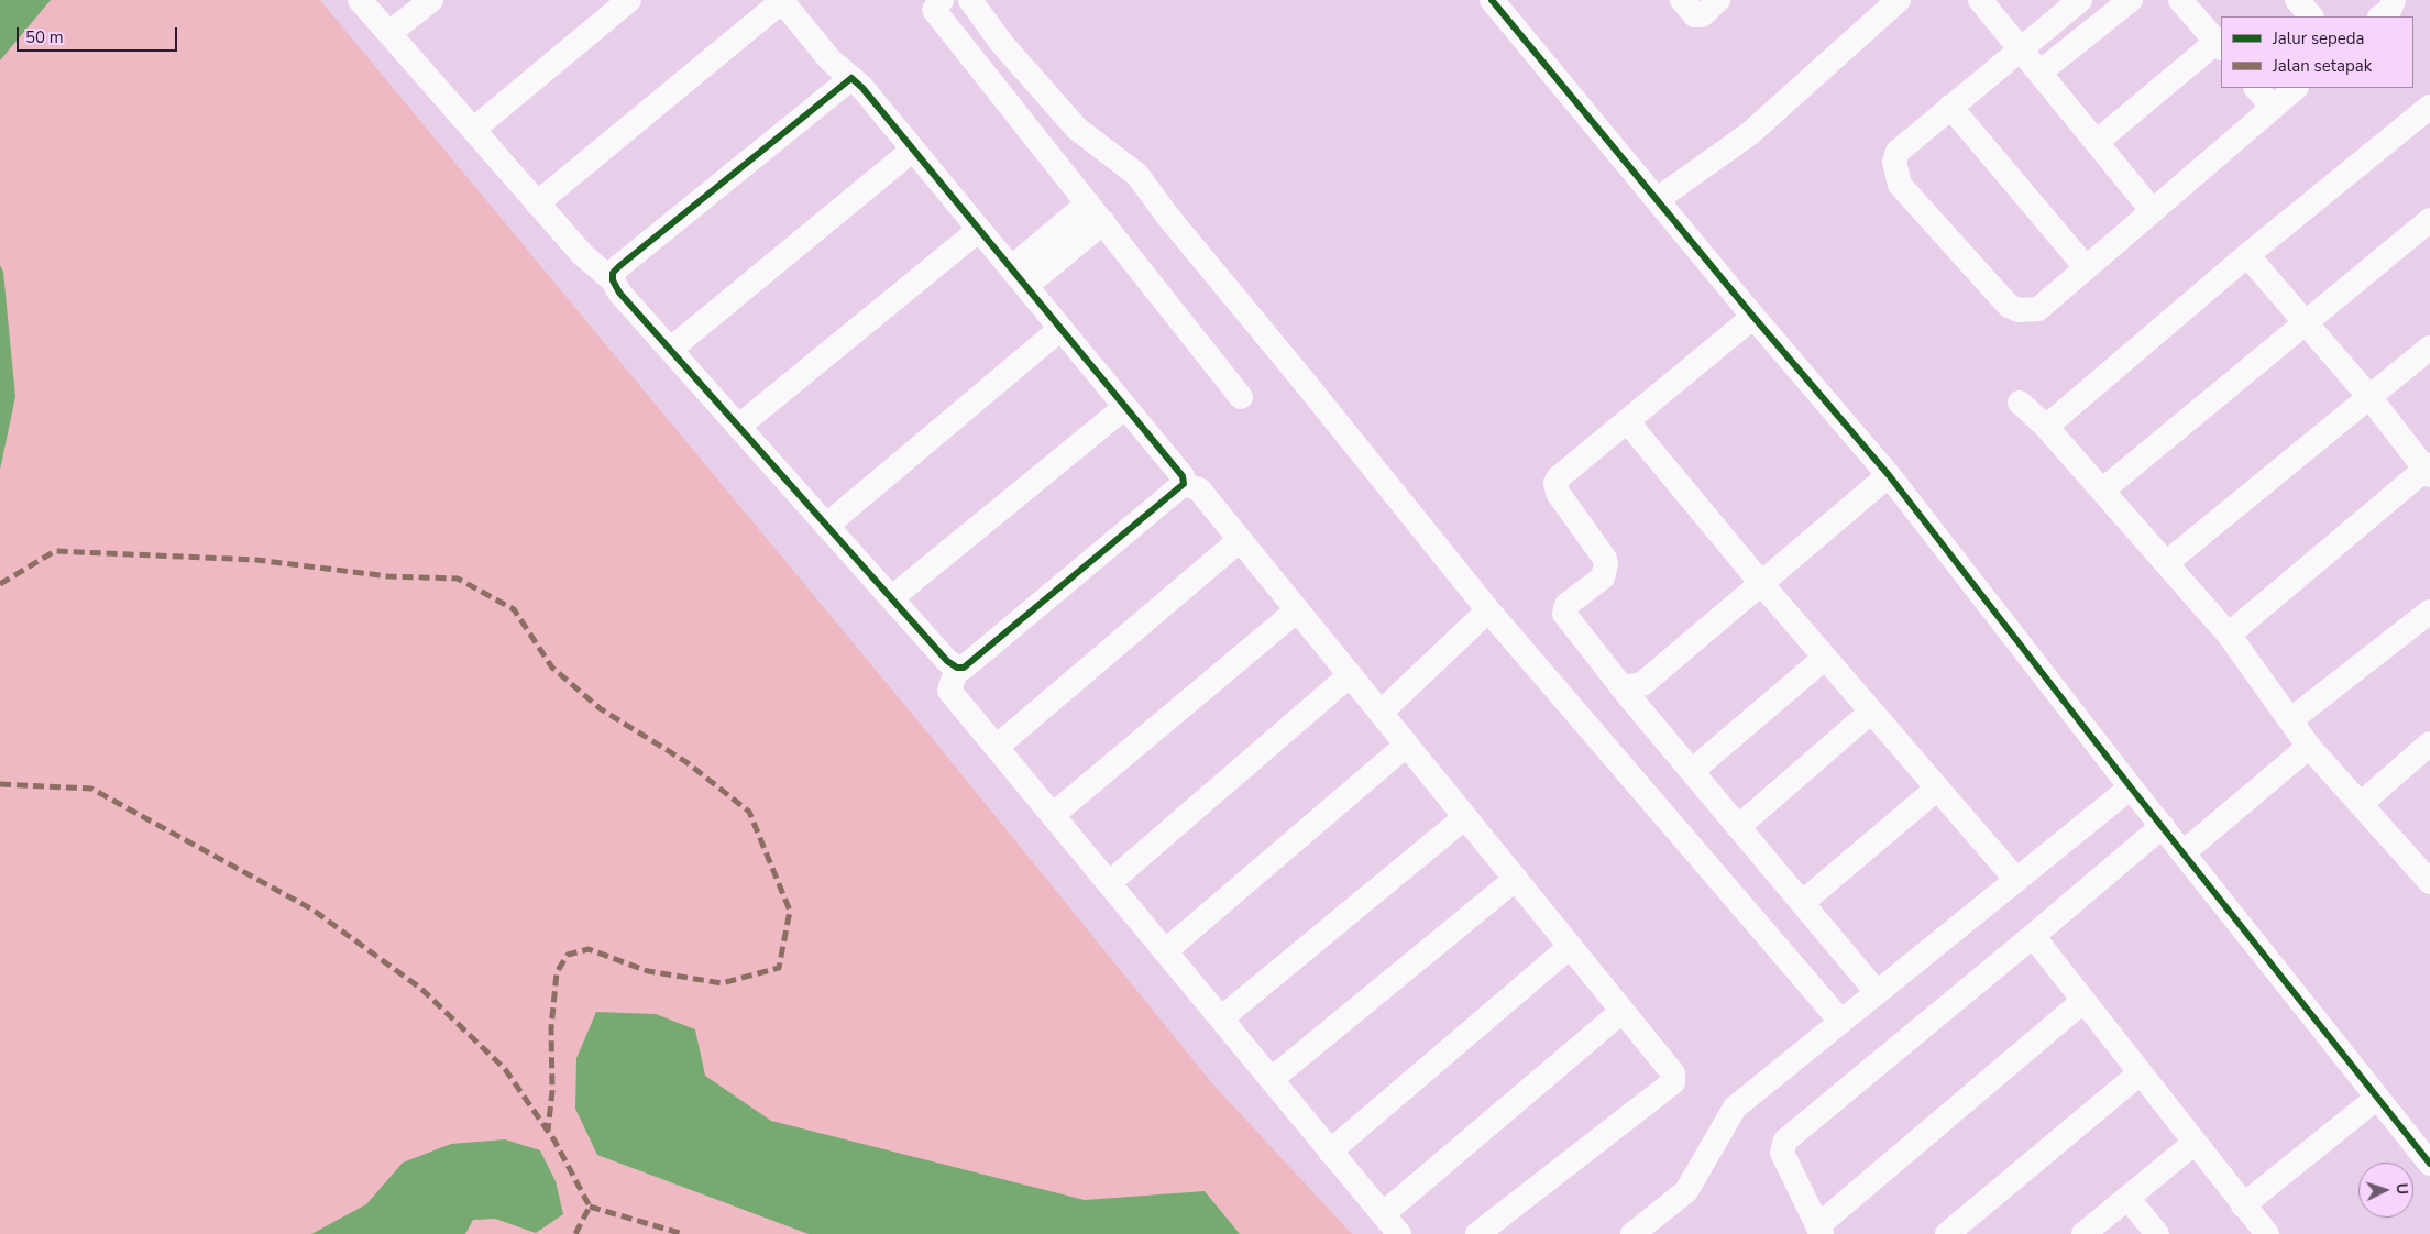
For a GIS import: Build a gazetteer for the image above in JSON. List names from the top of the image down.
{
  "legend": ["Jalur sepeda", "Jalan setapak"],
  "scale_bar": "50 m",
  "north": "right"
}
